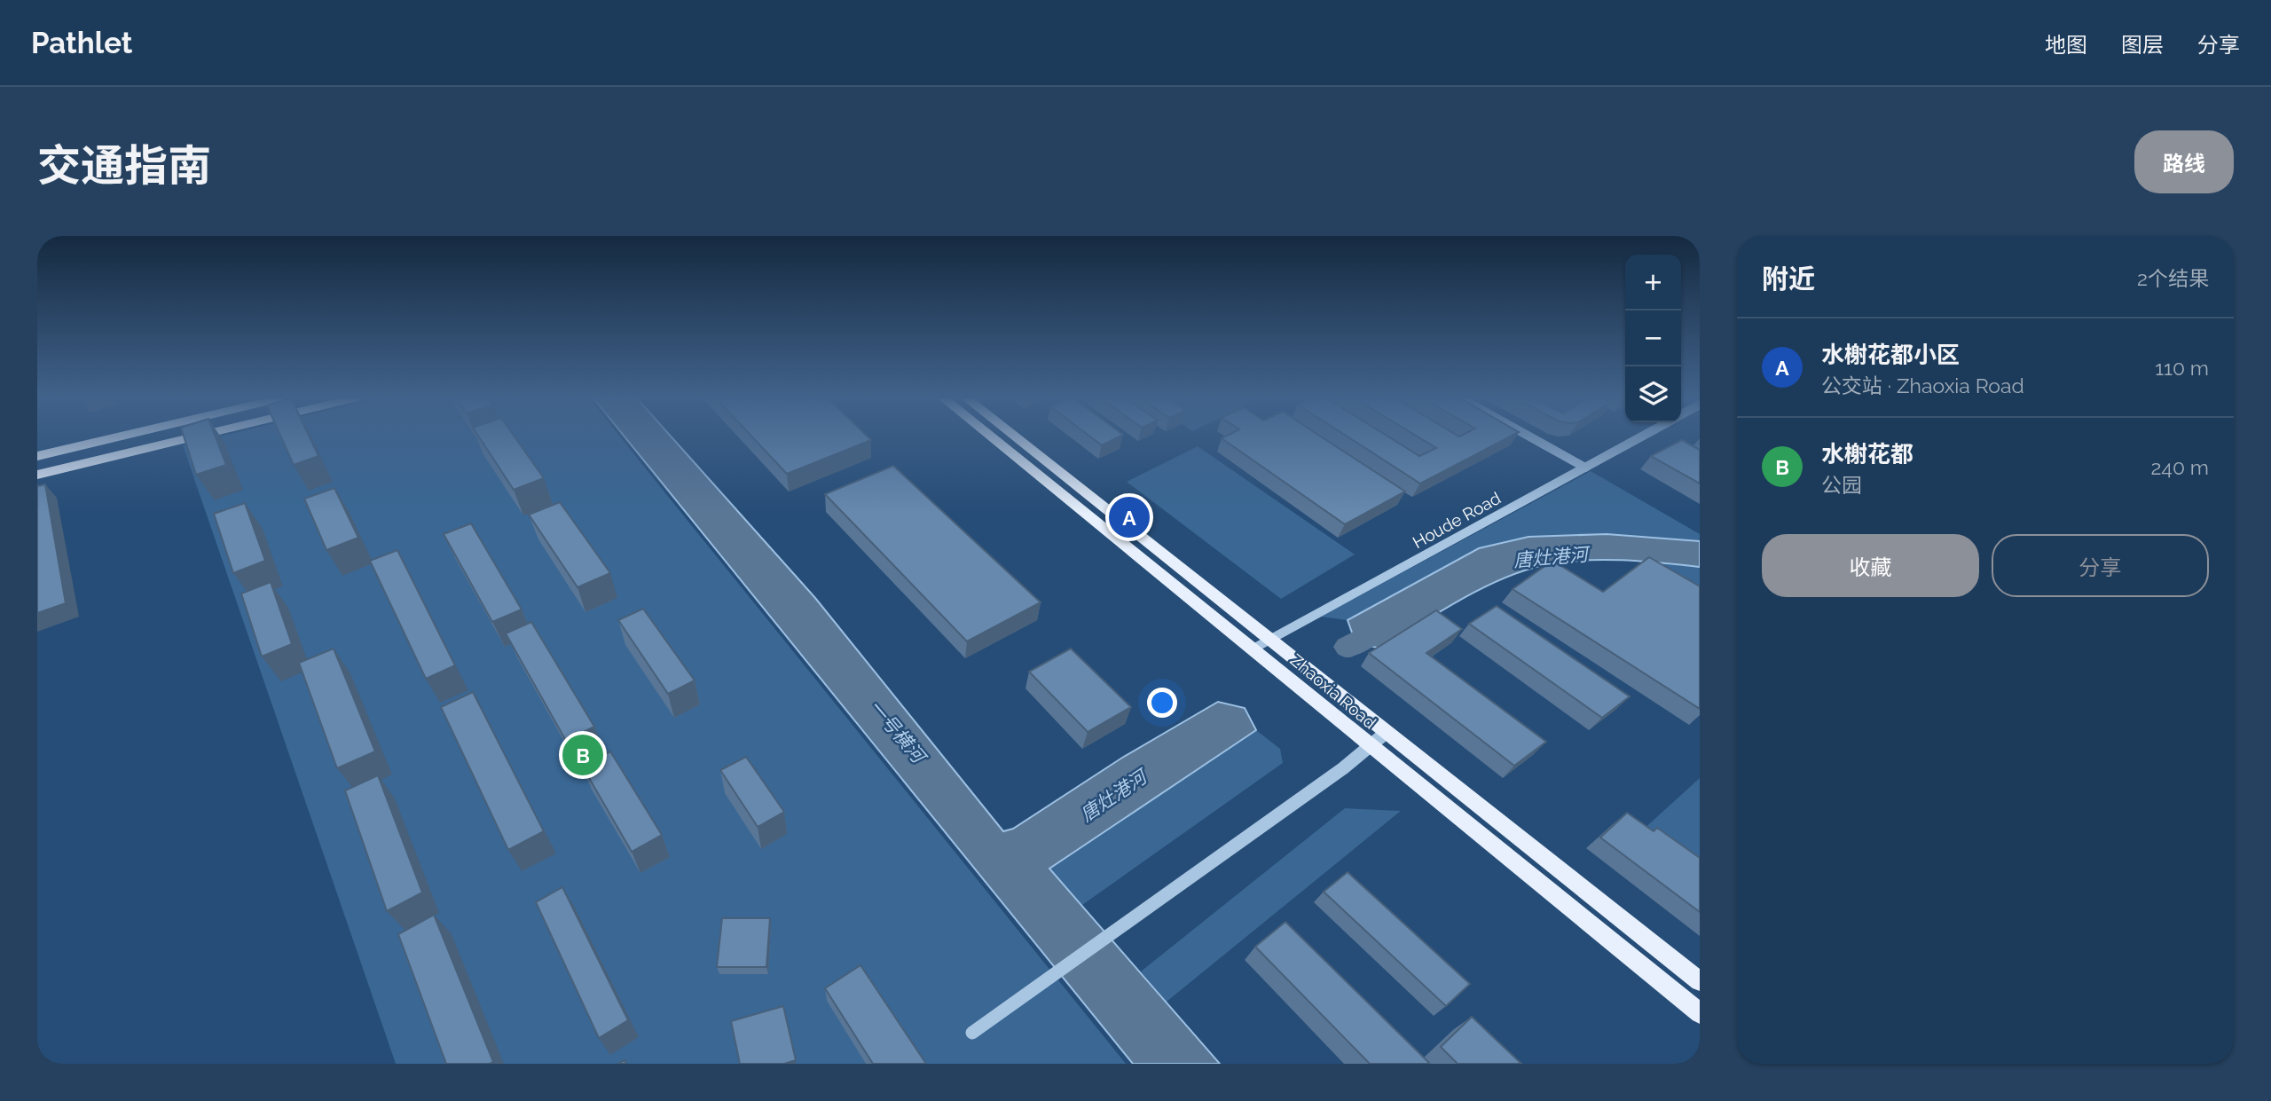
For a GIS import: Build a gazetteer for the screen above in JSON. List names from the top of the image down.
{
  "streets": {
    "main road": ["Zhaoxia Road"],
    "street": ["Houde Road"]
  },
  "crossings": [
    ["Houde Road", "Zhaoxia Road"]
  ],
  "water": ["唐灶港河", "一号横河"],
  "page": {
    "header": "Pathlet",
    "nav": ["地图", "图层", "分享"],
    "title": "交通指南",
    "buttons": [
      "路线",
      ["收藏", "分享"]
    ],
    "heading": ["附近", "2个结果"],
    "map_buttons": ["+", "−"],
    "list": [
      {
        "mark": "A",
        "name": "水榭花都小区",
        "note": "公交站 · Zhaoxia Road",
        "value": "110 m"
      },
      {
        "mark": "B",
        "name": "水榭花都",
        "note": "公园",
        "value": "240 m"
      }
    ],
    "pins": ["A", "B"]
  }
}
